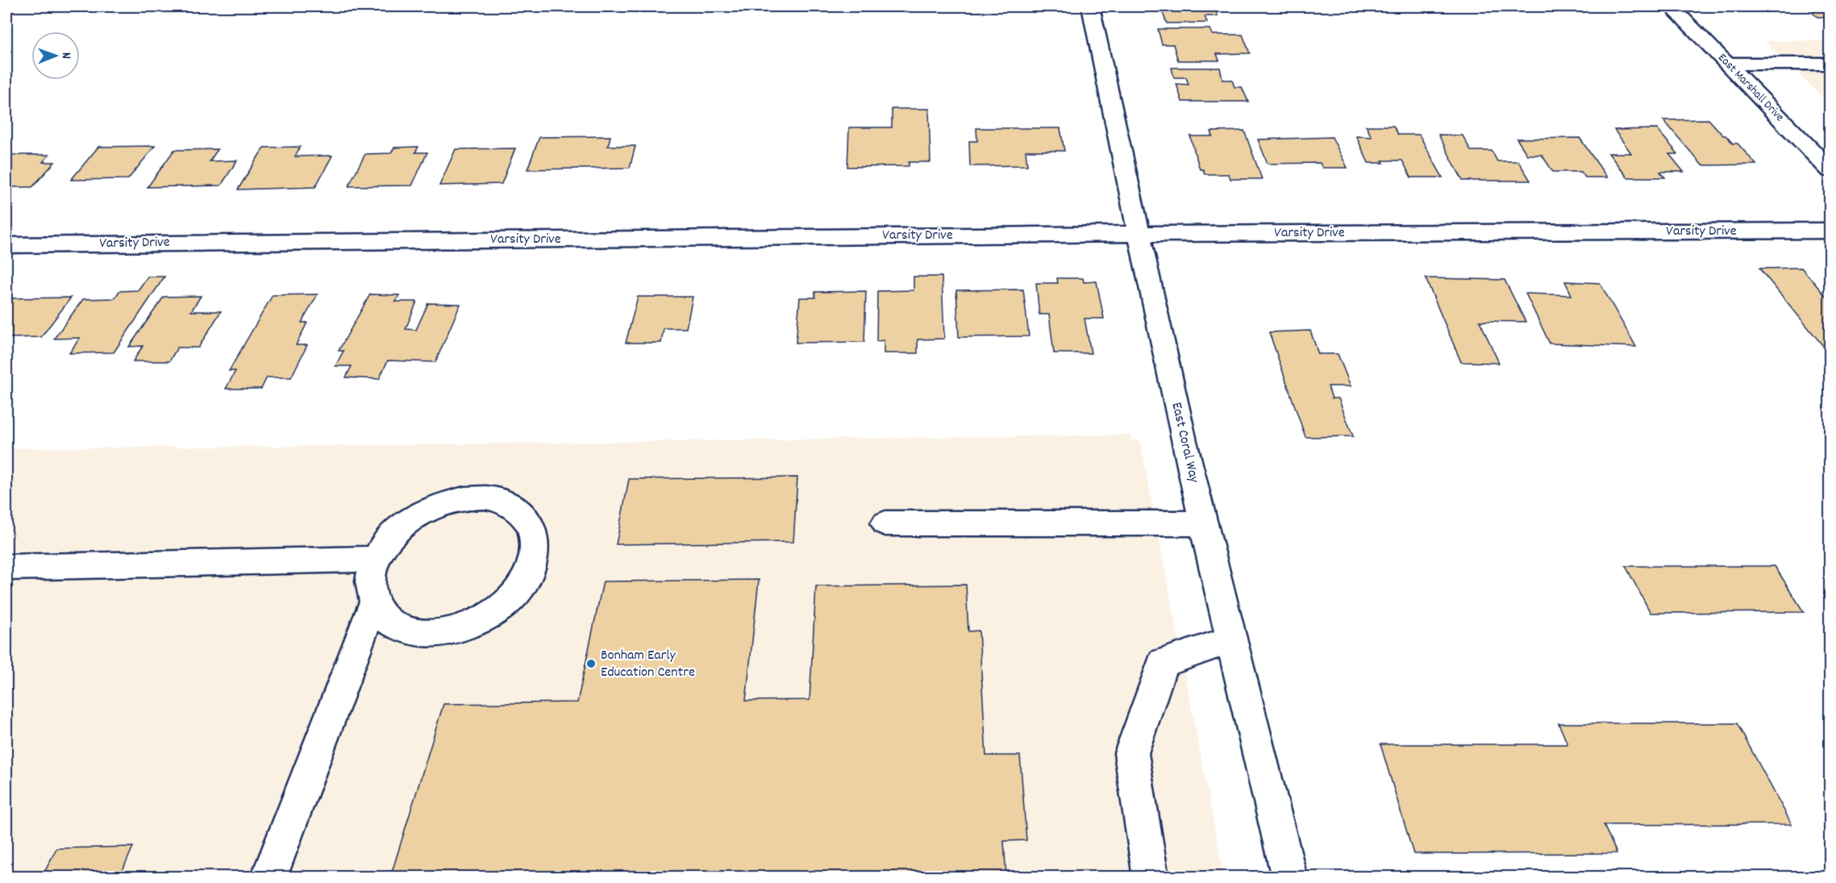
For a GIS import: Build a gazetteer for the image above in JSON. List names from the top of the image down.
{
  "streets": {
    "street": ["East Marshall Drive", "Varsity Drive", "East Coral Way"]
  },
  "crossings": [
    ["Varsity Drive", "East Coral Way"]
  ],
  "places": ["Bonham Early Education Centre"],
  "north": "right"
}
